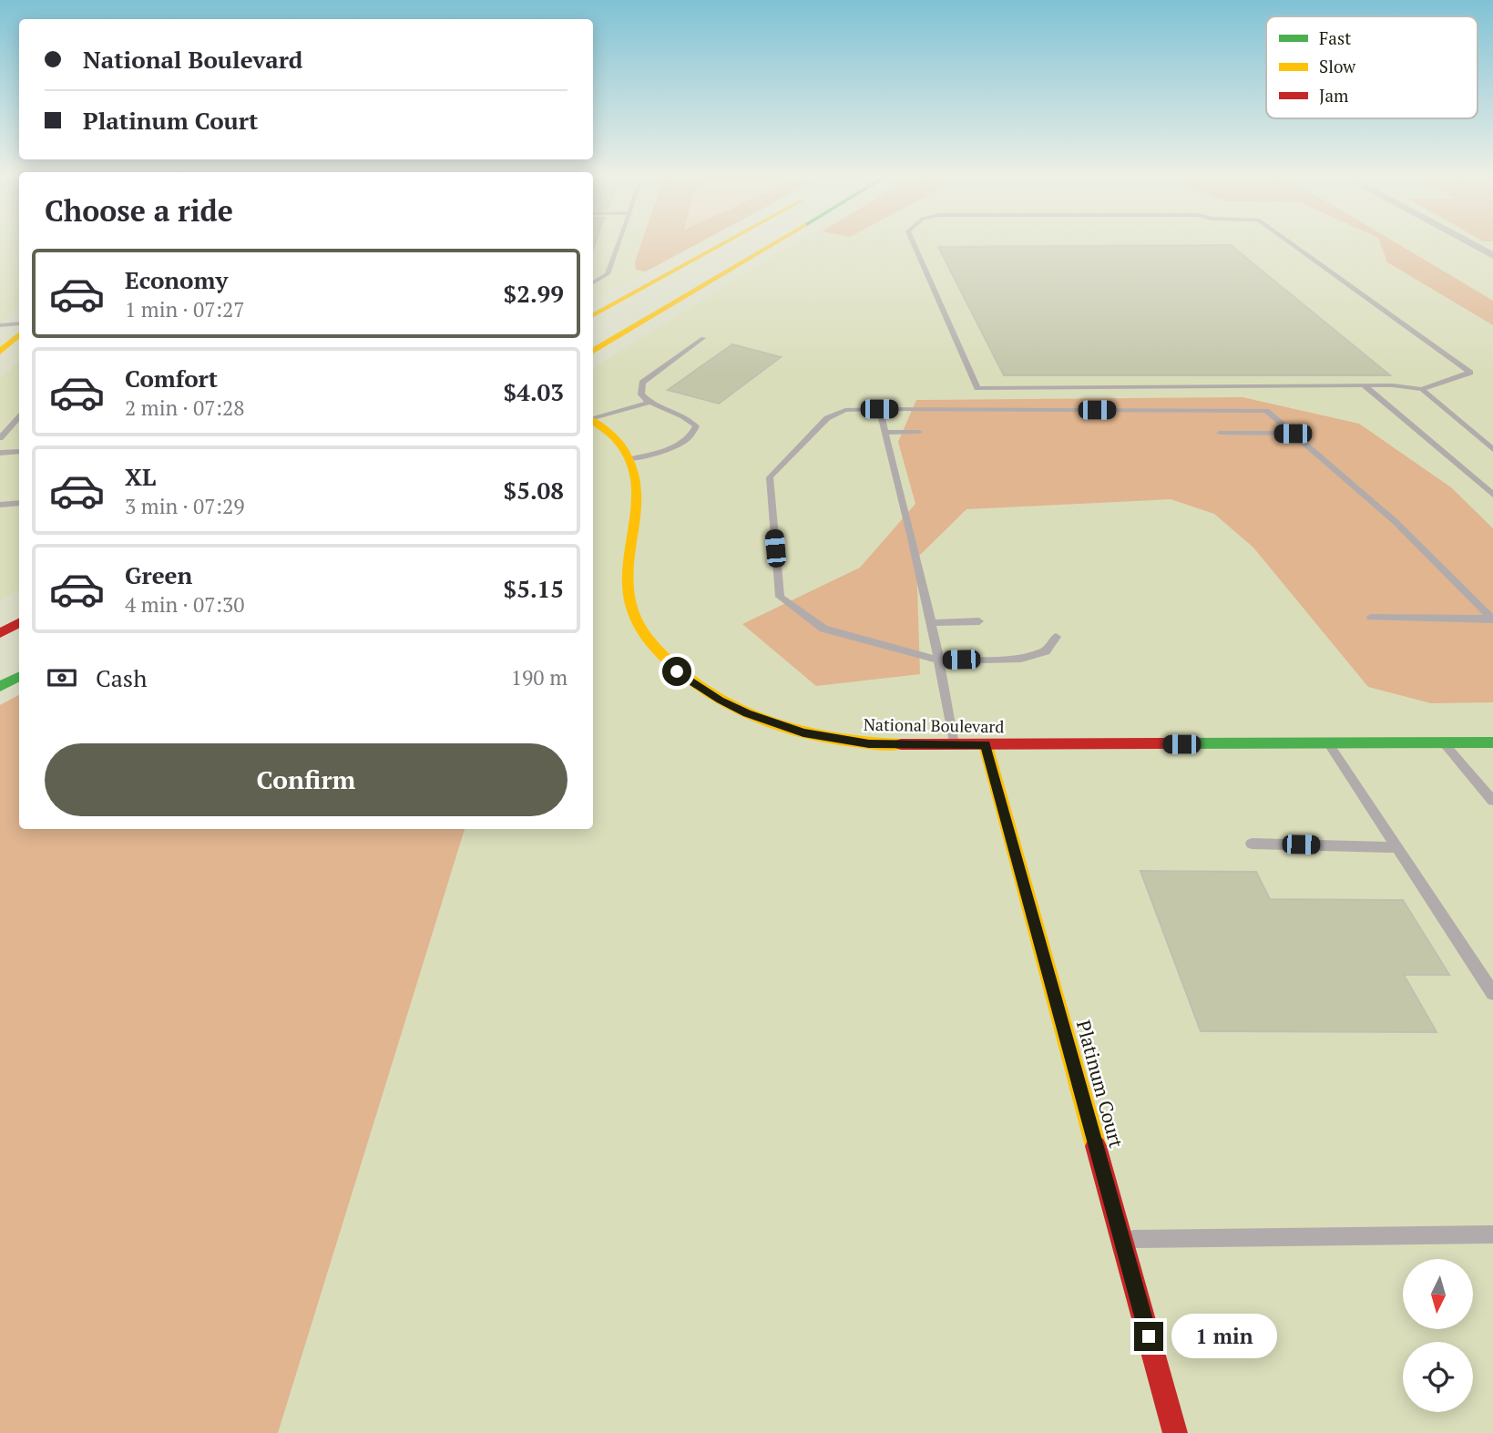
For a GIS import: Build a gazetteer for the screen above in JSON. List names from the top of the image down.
{
  "streets": {
    "main road": ["National Boulevard", "Platinum Court"]
  },
  "crossings": [
    ["National Boulevard", "Platinum Court"]
  ],
  "legend": ["Fast", "Slow", "Jam"],
  "north": "bottom",
  "page": {
    "banner": ["National Boulevard", "Platinum Court"],
    "heading": "Choose a ride",
    "list": [
      {
        "name": "Economy",
        "note": "1 min · 07:27",
        "value": "$2.99"
      },
      {
        "name": "Comfort",
        "note": "2 min · 07:28",
        "value": "$4.03"
      },
      {
        "name": "XL",
        "note": "3 min · 07:29",
        "value": "$5.08"
      },
      {
        "name": "Green",
        "note": "4 min · 07:30",
        "value": "$5.15"
      }
    ],
    "pay": ["Cash", "190 m"],
    "buttons": "Confirm",
    "bubble": "1 min"
  }
}
